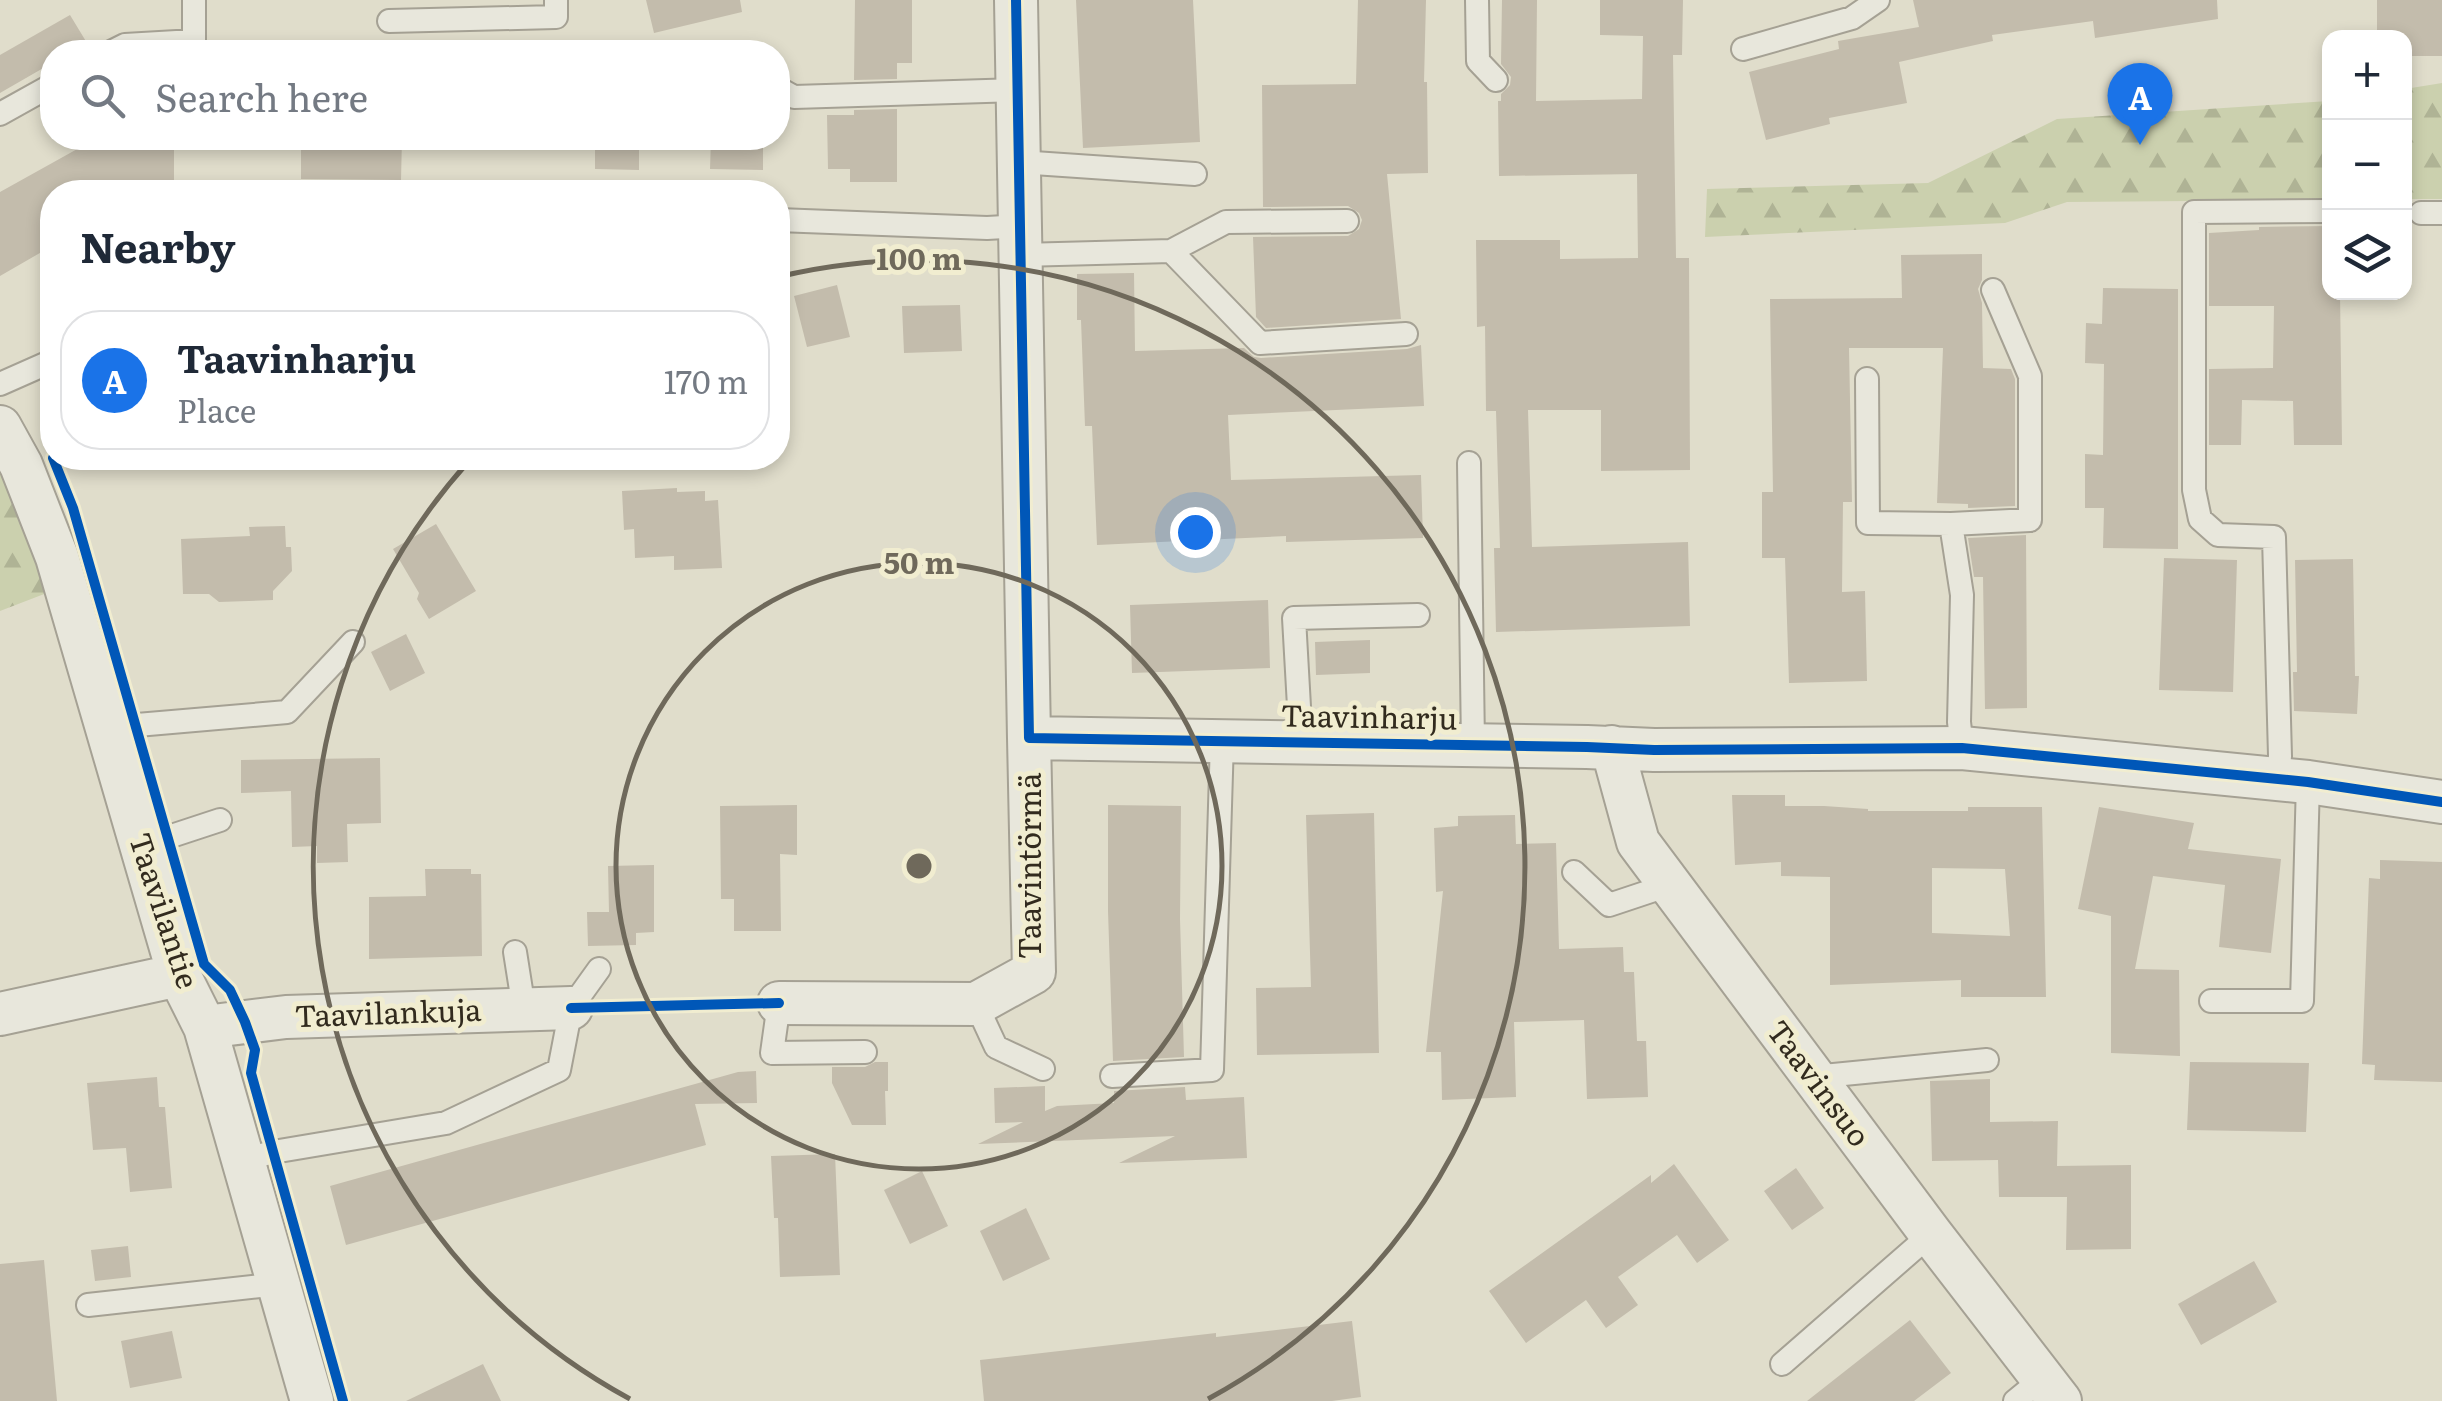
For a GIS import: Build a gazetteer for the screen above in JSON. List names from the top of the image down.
{
  "streets": {
    "street": [
      "Taavinharju",
      "Taavintörmä",
      "Taavilantie",
      "Taavilankuja",
      "Taavinsuo"
    ]
  },
  "crossings": [
    ["Taavinharju", "Taavintörmä"],
    ["Taavinharju", "Taavinsuo"],
    ["Taavilantie", "Taavilankuja"]
  ],
  "page": {
    "map_buttons": ["+", "−"],
    "search": "Search here",
    "pins": "A",
    "heading": "Nearby",
    "list": [
      {
        "mark": "A",
        "name": "Taavinharju",
        "note": "Place",
        "value": "170 m"
      }
    ]
  },
  "rings": ["100 m", "50 m"]
}
